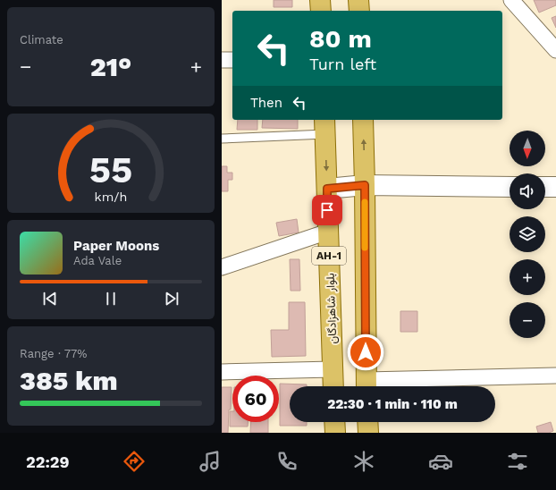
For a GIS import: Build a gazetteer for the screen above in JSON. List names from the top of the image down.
{
  "streets": {
    "main road": ["AH-1", "بلوار شاهزادگان"]
  },
  "north": "bottom",
  "page": {
    "tile": [
      "Climate",
      ["Range · 77%", "385 km"]
    ],
    "turn": ["80 m", "Turn left"],
    "heat": ["−", "21°", "+"],
    "then": "Then",
    "map_buttons": ["+", "−"],
    "song": ["Paper Moons", "Ada Vale"],
    "limit": "60",
    "trip": "22:30 · 1 min · 110 m",
    "tabs": "22:29",
    "gauge": ["55", "km/h"]
  }
}
